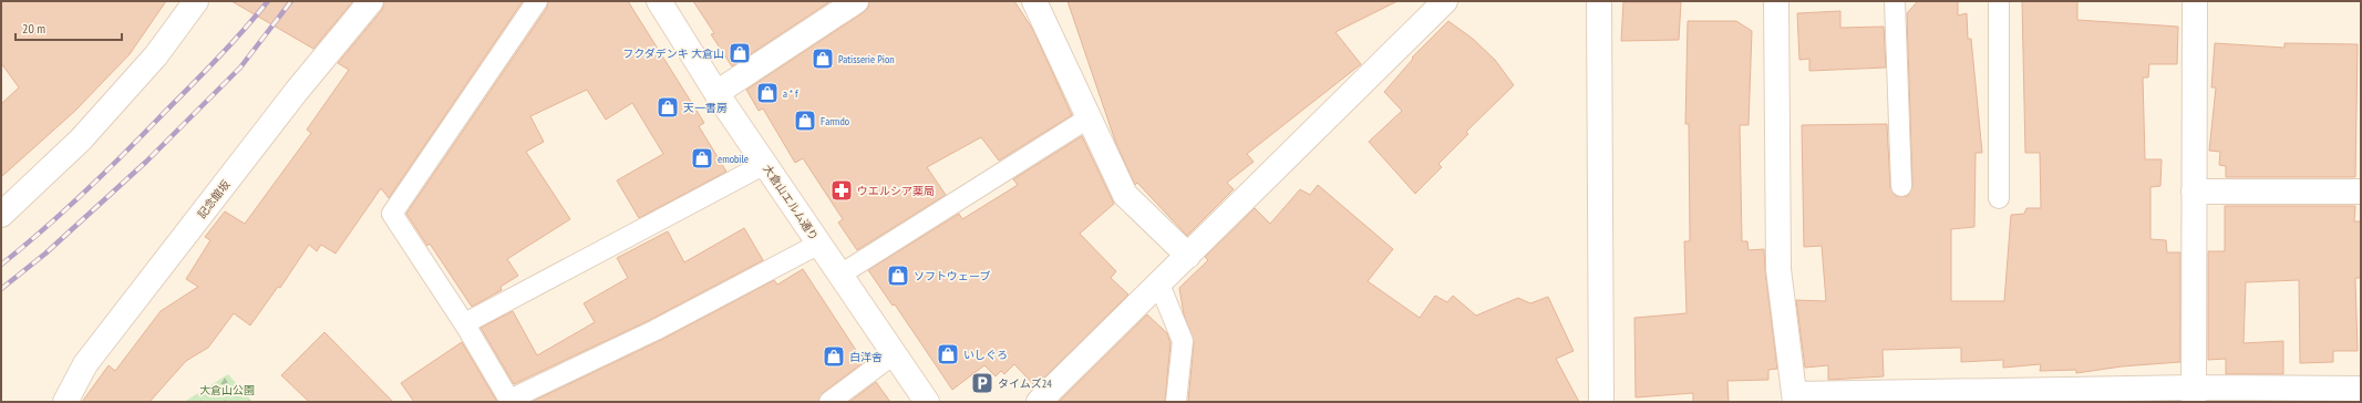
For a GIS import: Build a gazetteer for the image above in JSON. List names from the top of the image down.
{
  "streets": {
    "street": ["記念館坂", "大倉山エルム通り"]
  },
  "parks": ["大倉山公園"],
  "places": {
    "shop": [
      "フクダデンキ 大倉山",
      "Patisserie Pion",
      "a * f",
      "天一書房",
      "Farmdo",
      "emobile",
      "ソフトウェーブ",
      "いしぐろ",
      "白洋舎"
    ],
    "pharmacy": ["ウエルシア薬局"],
    "parking": ["タイムズ24"]
  },
  "scale_bar": "20 m"
}
